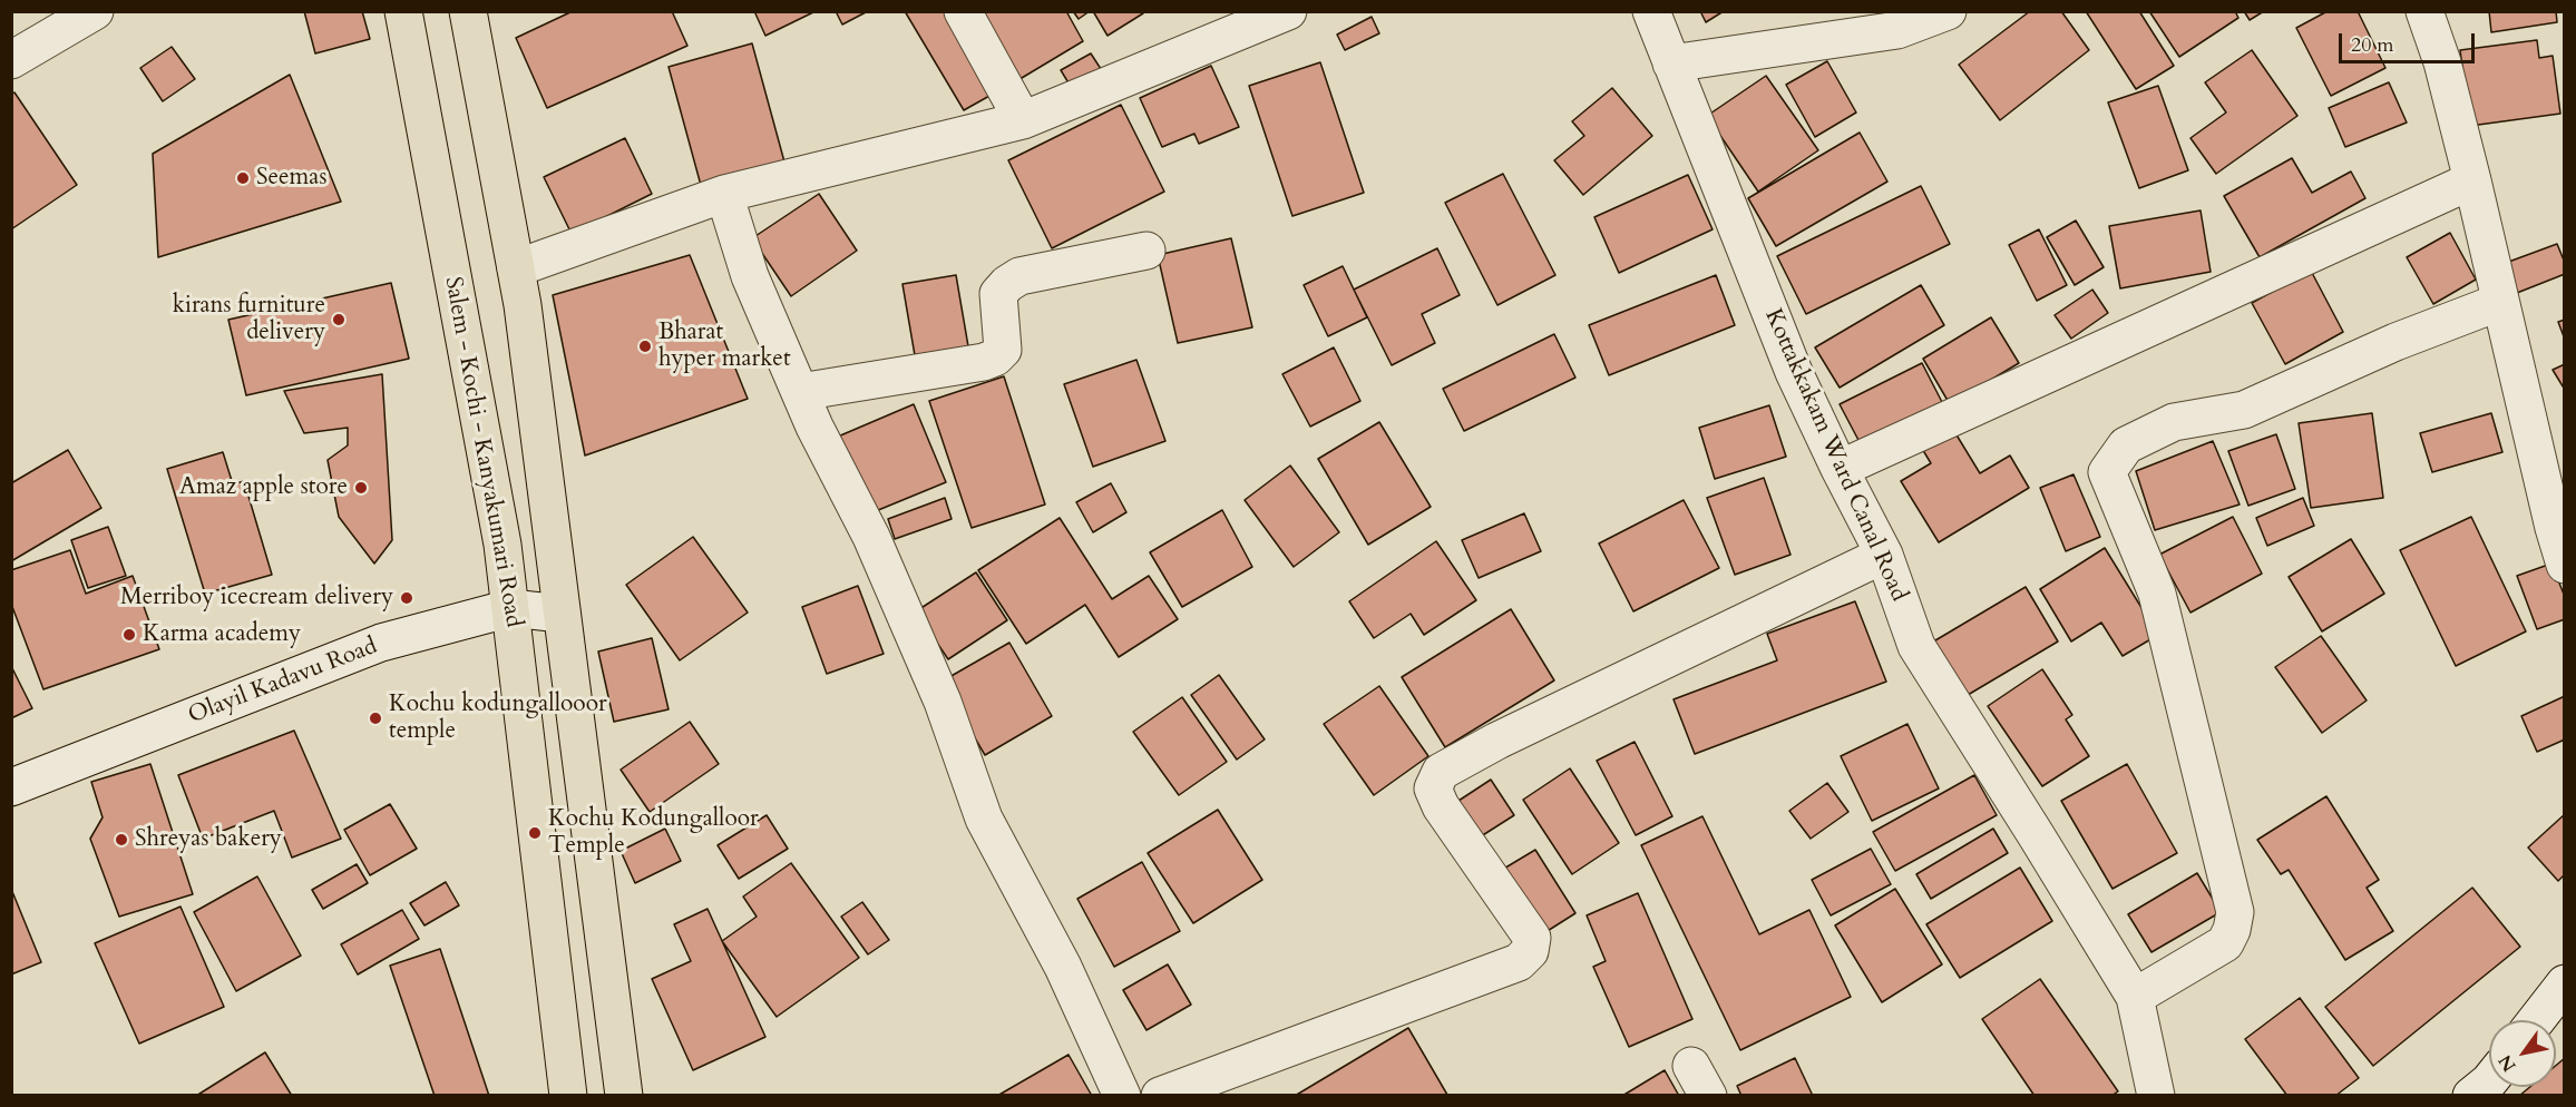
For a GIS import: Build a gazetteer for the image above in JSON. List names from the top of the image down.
{
  "streets": {
    "main road": ["Salem - Kochi - Kanyakumari Road"],
    "street": ["Kottakkakam Ward Canal Road", "Olayil Kadavu Road"]
  },
  "crossings": [
    ["Salem - Kochi - Kanyakumari Road", "Olayil Kadavu Road"]
  ],
  "places": [
    "Seemas",
    "kirans furniture delivery",
    "Bharat hyper market",
    "Amaz apple store",
    "Merriboy icecream delivery",
    "Karma academy",
    "Kochu kodungallooor temple",
    "Kochu Kodungalloor Temple",
    "Shreyas bakery"
  ],
  "scale_bar": "20 m",
  "north": "bottom left"
}
